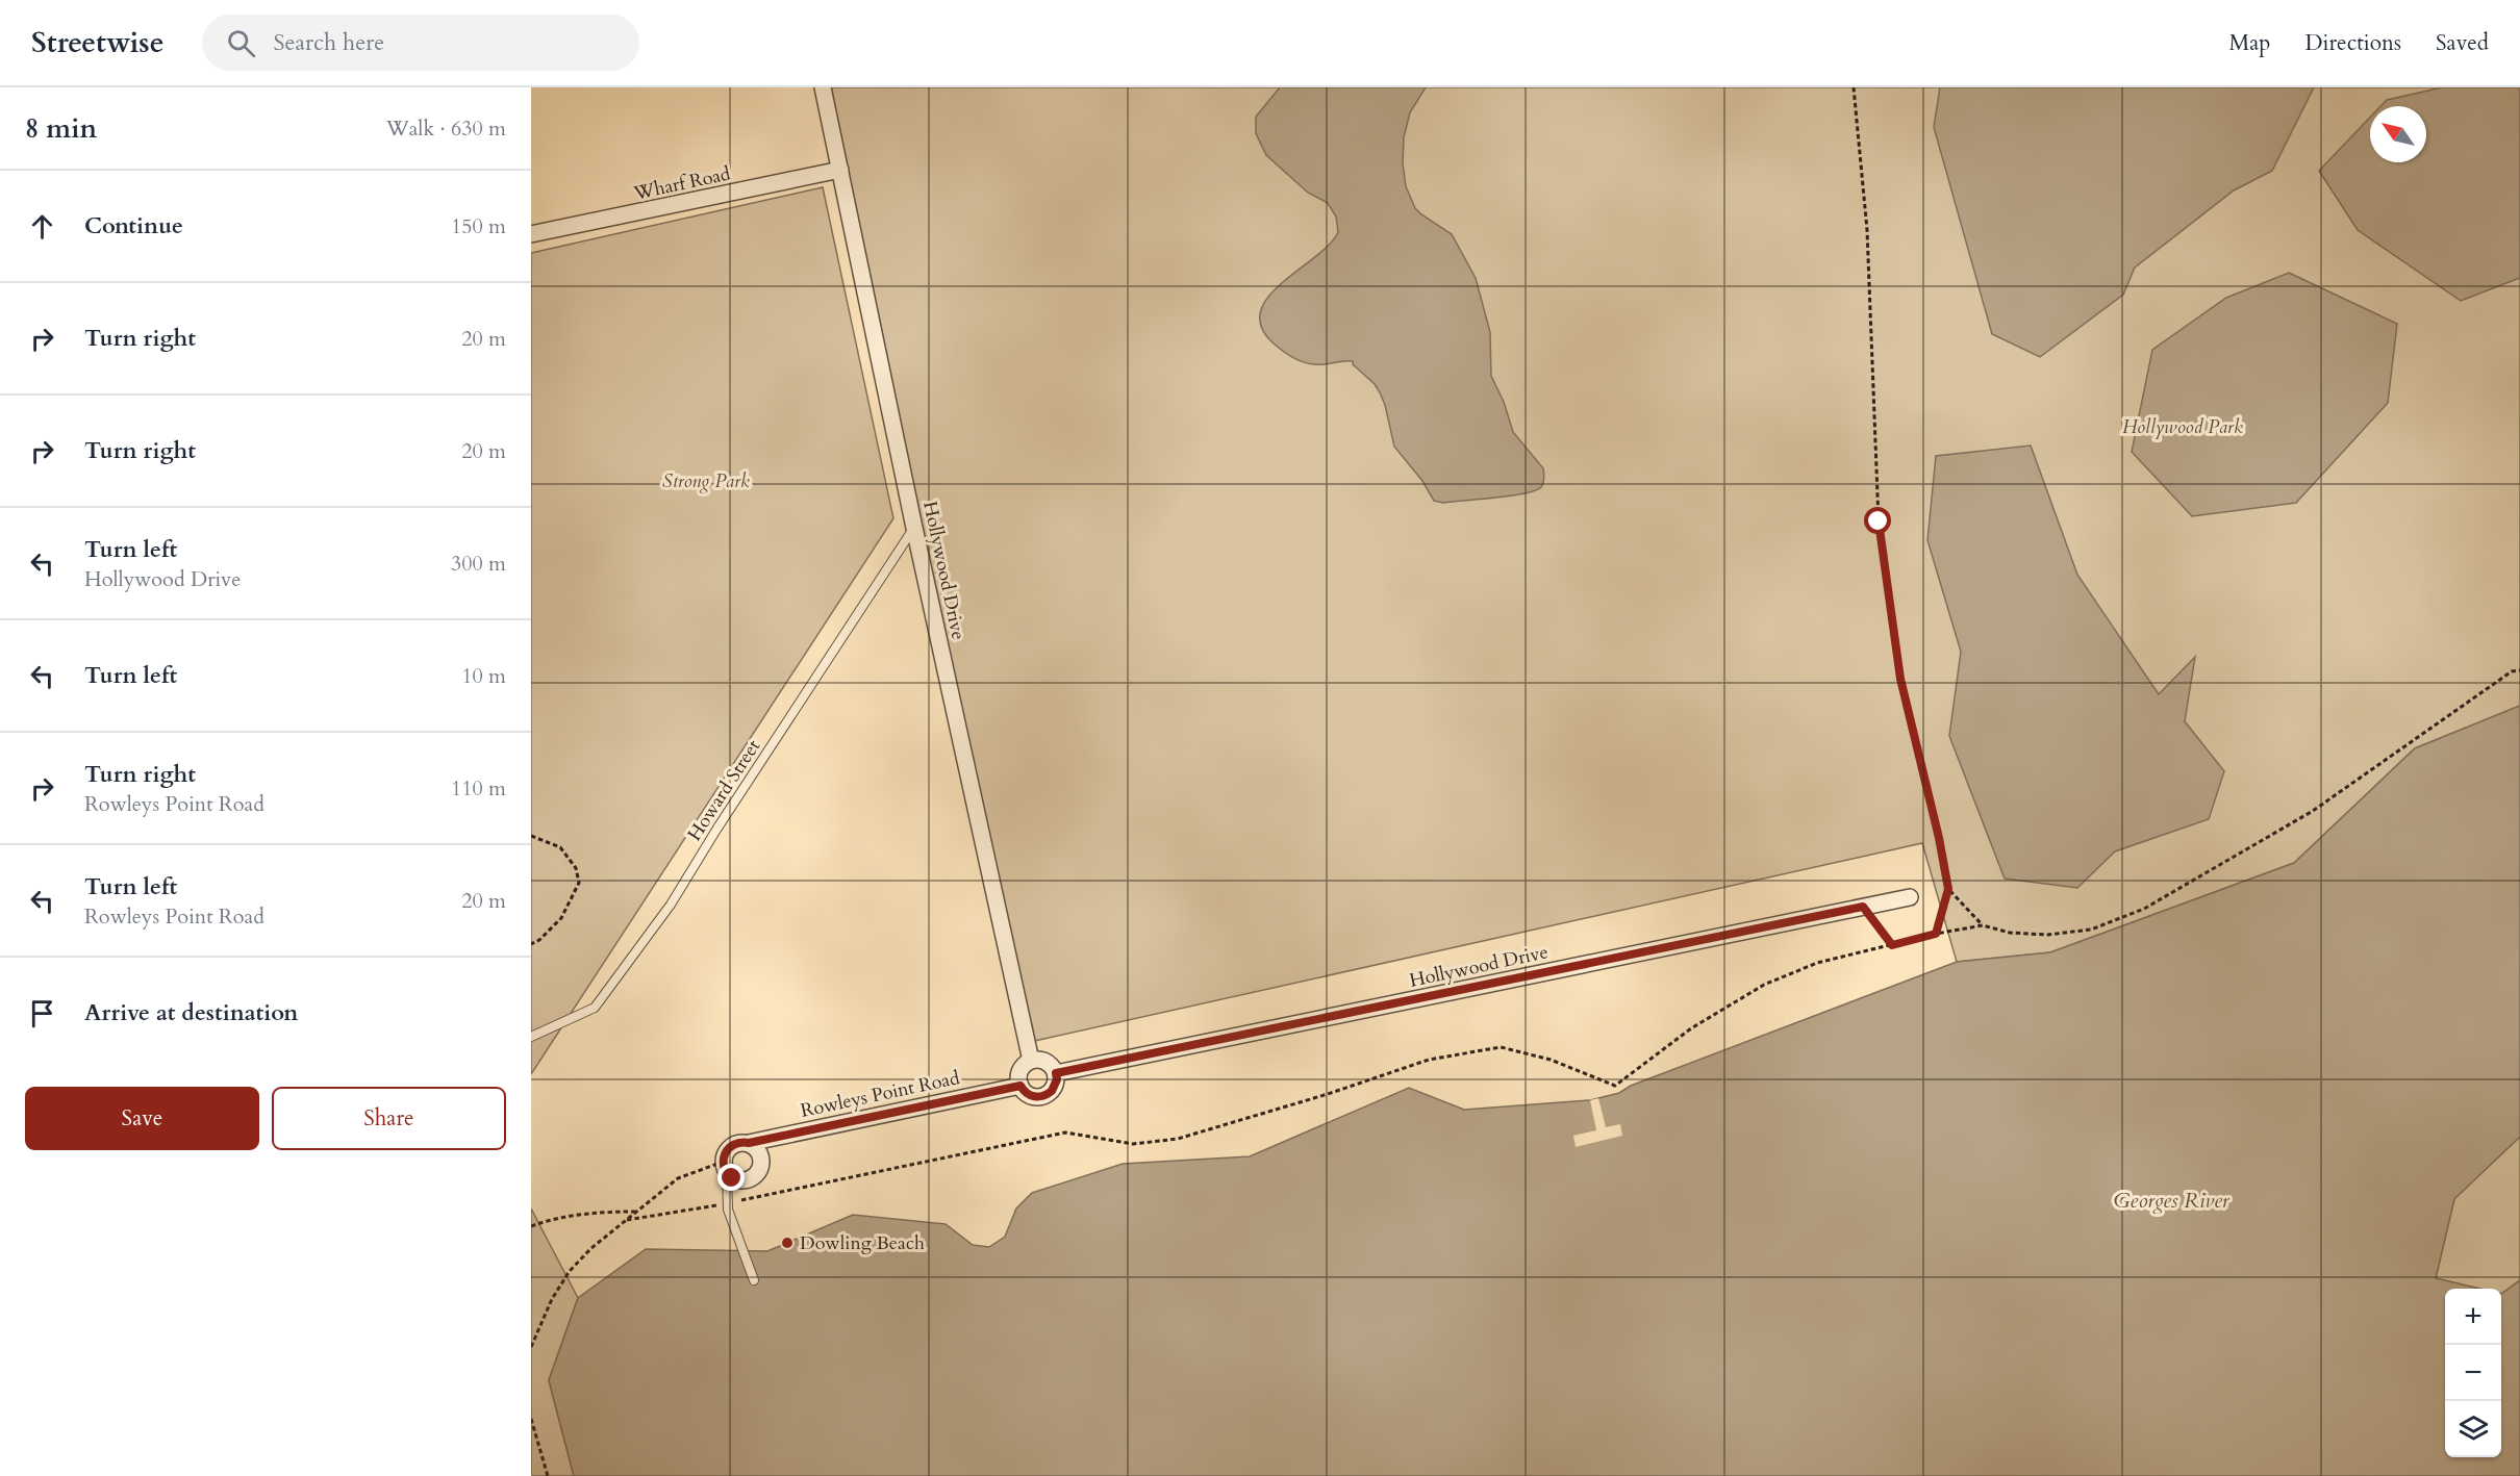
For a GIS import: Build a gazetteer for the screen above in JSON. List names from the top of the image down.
{
  "streets": {
    "street": ["Wharf Road", "Hollywood Drive", "Rowleys Point Road"],
    "lane": ["Howard Street"]
  },
  "crossings": [
    ["Wharf Road", "Hollywood Drive"],
    ["Hollywood Drive", "Howard Street"],
    ["Hollywood Drive", "Rowleys Point Road"]
  ],
  "water": ["Georges River"],
  "parks": ["Hollywood Park", "Strong Park"],
  "places": ["Dowling Beach"],
  "north": "top left",
  "page": {
    "header": "Streetwise",
    "search": "Search here",
    "nav": ["Map", "Directions", "Saved"],
    "heading": ["8 min", "Walk · 630 m"],
    "list": [
      ["Continue", "150 m"],
      ["Turn right", "20 m"],
      ["Turn right", "20 m"],
      ["Turn left", "Hollywood Drive", "300 m"],
      ["Turn left", "10 m"],
      ["Turn right", "Rowleys Point Road", "110 m"],
      ["Turn left", "Rowleys Point Road", "20 m"],
      "Arrive at destination"
    ],
    "buttons": ["Save", "Share"],
    "map_buttons": ["+", "−"]
  }
}
